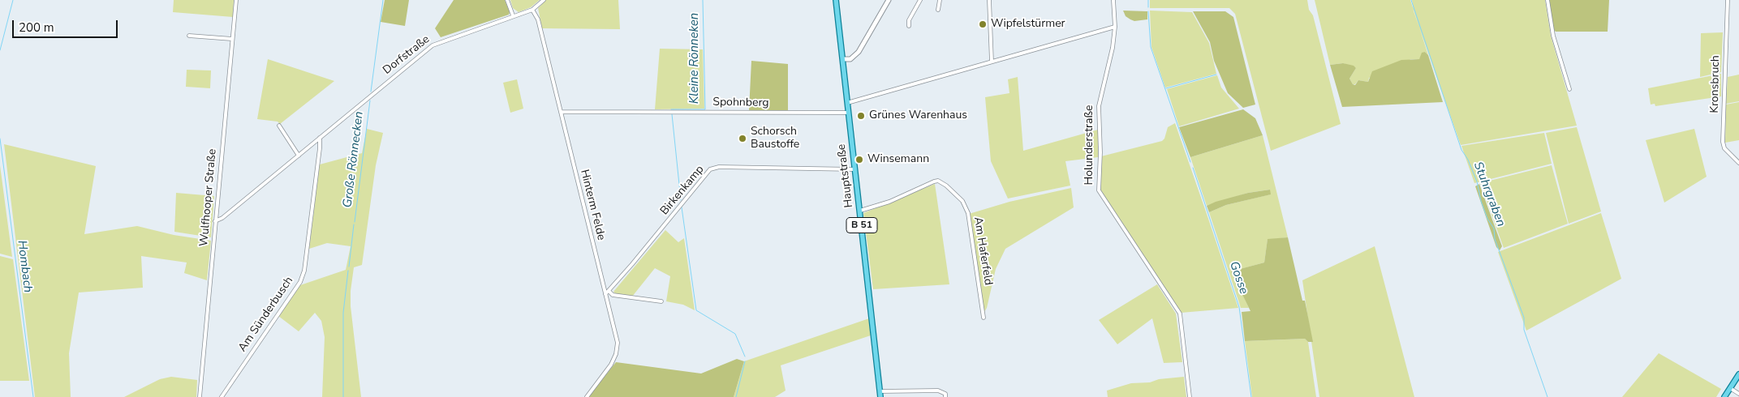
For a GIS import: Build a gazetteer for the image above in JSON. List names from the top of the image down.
{
  "streets": {
    "main road": ["Hauptstraße", "B 51"],
    "street": [
      "Dorfstraße",
      "Kronsbruch",
      "Spohnberg",
      "Holunderstraße",
      "Birkenkamp",
      "Wulfhooper Straße",
      "Hinterm Felde",
      "Am Haferfeld",
      "Am Sünderbusch"
    ]
  },
  "crossings": [
    ["Dorfstraße", "Wulfhooper Straße"],
    ["Dorfstraße", "Hinterm Felde"],
    ["Dorfstraße", "Am Sünderbusch"],
    ["Spohnberg", "Hauptstraße"],
    ["Spohnberg", "Hinterm Felde"],
    ["Hauptstraße", "Birkenkamp"],
    ["Hauptstraße", "Am Haferfeld"],
    ["Birkenkamp", "Hinterm Felde"]
  ],
  "water": [
    "Kleine Rönneken",
    "Große Rönnecken",
    "Stuhrgraben",
    "Hombach",
    "Gosse"
  ],
  "places": [
    "Wipfelstürmer",
    "Grünes Warenhaus",
    "Schorsch Baustoffe",
    "Winsemann"
  ],
  "scale_bar": "200 m"
}
